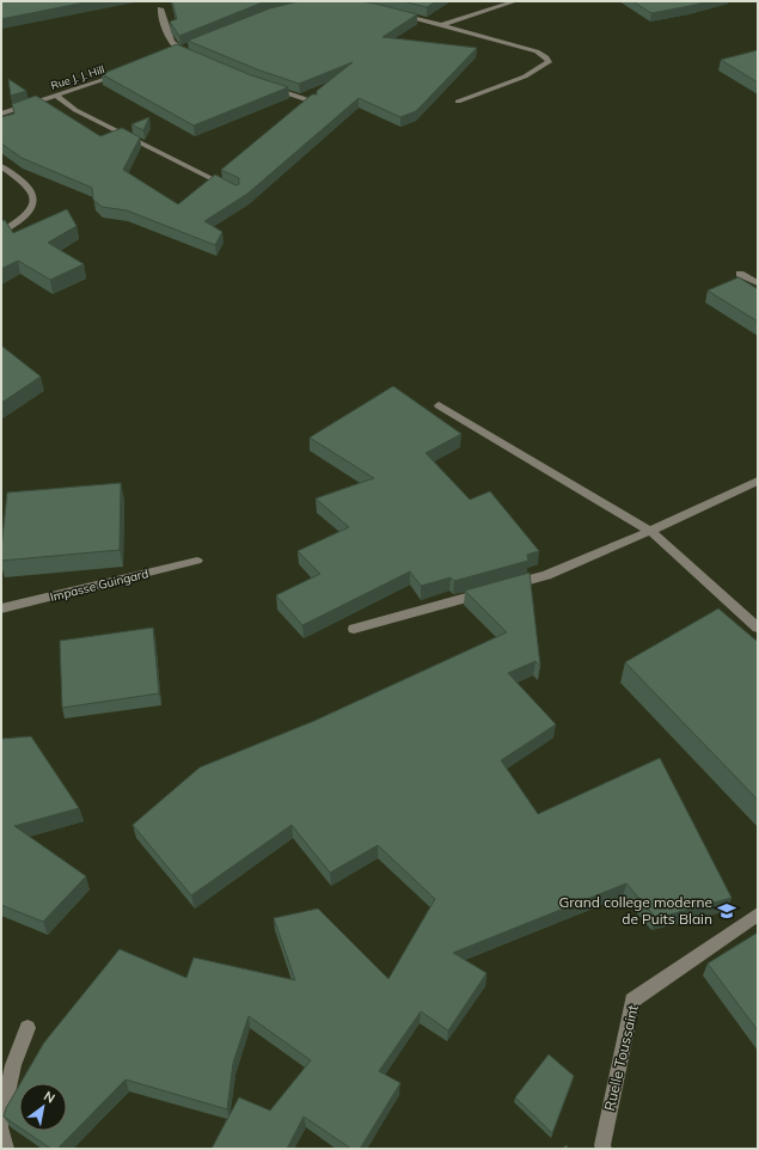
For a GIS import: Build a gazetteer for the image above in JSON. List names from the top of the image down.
{
  "streets": {
    "street": ["Rue J. J. Hill", "Impasse Guingard", "Ruelle Toussaint"]
  },
  "places": {
    "school or university": ["Grand college moderne de Puits Blain"]
  },
  "north": "top right"
}
